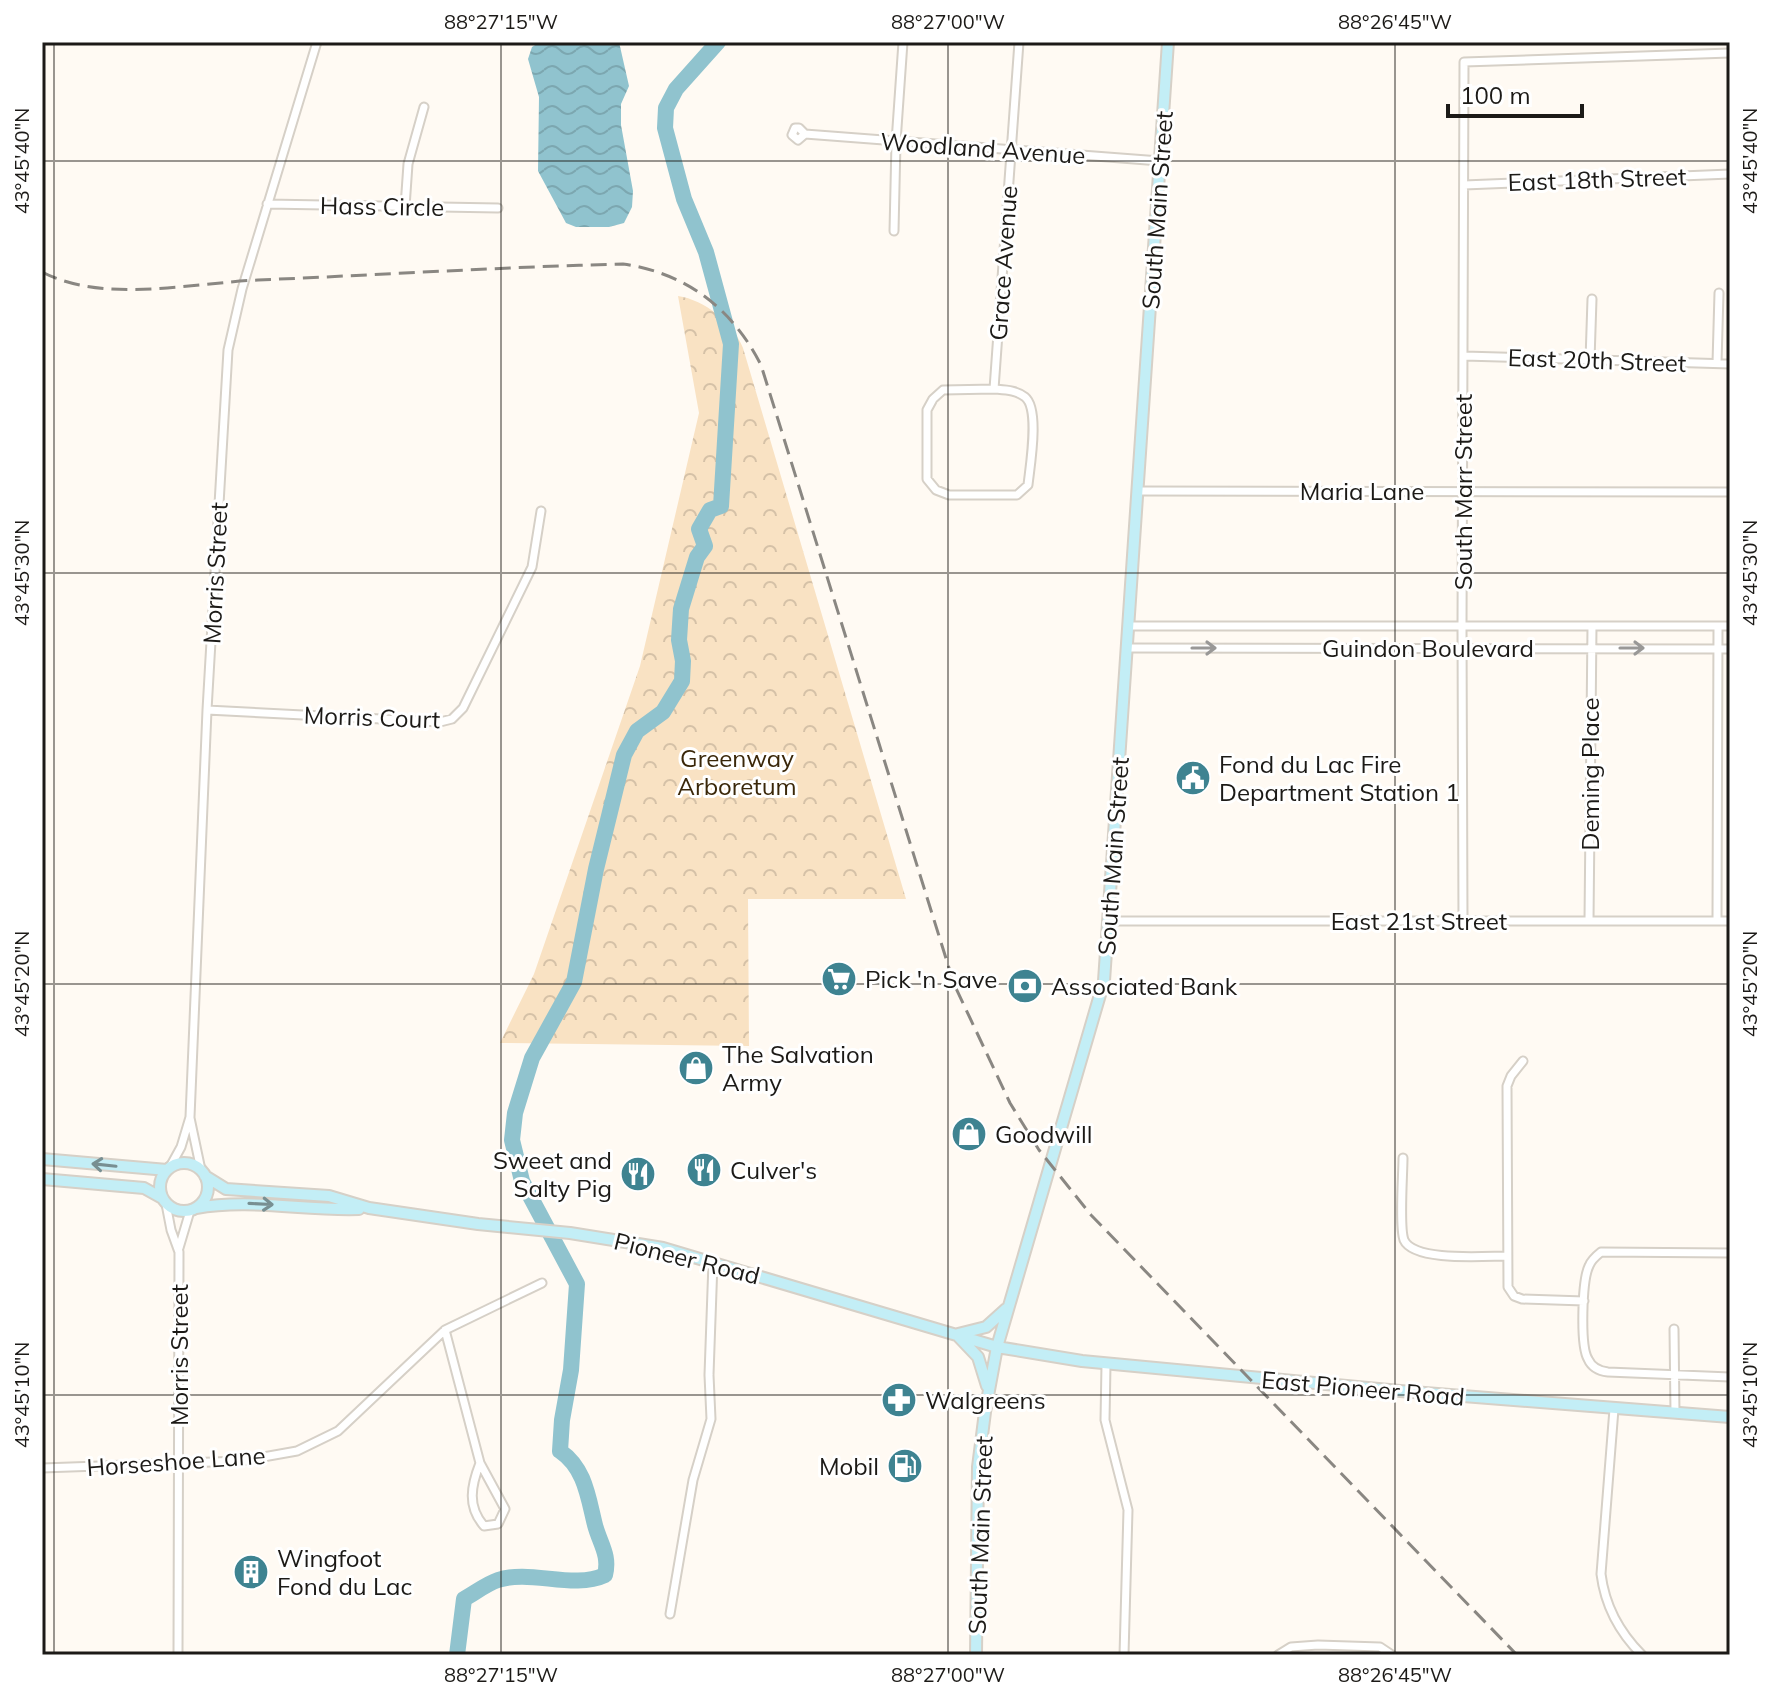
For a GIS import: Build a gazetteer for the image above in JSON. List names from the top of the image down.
{
  "streets": {
    "main road": ["South Main Street", "Pioneer Road", "East Pioneer Road"],
    "street": [
      "Woodland Avenue",
      "East 18th Street",
      "Hass Circle",
      "Grace Avenue",
      "East 20th Street",
      "Maria Lane",
      "South Marr Street",
      "Morris Street",
      "Guindon Boulevard",
      "Morris Court",
      "Deming Place",
      "East 21st Street",
      "Horseshoe Lane"
    ]
  },
  "crossings": [
    ["Woodland Avenue", "South Main Street"],
    ["Woodland Avenue", "Grace Avenue"],
    ["East 18th Street", "South Marr Street"],
    ["Hass Circle", "Morris Street"],
    ["South Main Street", "Maria Lane"],
    ["South Main Street", "Guindon Boulevard"],
    ["South Main Street", "East 21st Street"],
    ["South Main Street", "Pioneer Road"],
    ["South Main Street", "East Pioneer Road"],
    ["East 20th Street", "South Marr Street"],
    ["Maria Lane", "South Marr Street"],
    ["South Marr Street", "Guindon Boulevard"],
    ["South Marr Street", "East 21st Street"],
    ["Morris Street", "Morris Court"],
    ["Morris Street", "Pioneer Road"],
    ["Morris Street", "Horseshoe Lane"],
    ["Guindon Boulevard", "Deming Place"],
    ["Deming Place", "East 21st Street"],
    ["Pioneer Road", "East Pioneer Road"]
  ],
  "parks": ["Greenway Arboretum"],
  "places": {
    "public building": ["Fond du Lac Fire Department Station 1"],
    "supermarket": ["Pick 'n Save"],
    "bank": ["Associated Bank"],
    "shop": ["The Salvation Army", "Goodwill"],
    "restaurant": ["Culver's", "Sweet and Salty Pig"],
    "pharmacy": ["Walgreens"],
    "fuel station": ["Mobil"],
    "building": ["Wingfoot Fond du Lac"]
  },
  "scale_bar": "100 m",
  "coordinates": [
    "88°27'15\"W",
    "88°27'00\"W",
    "88°26'45\"W",
    "43°45'40\"N",
    "43°45'30\"N",
    "43°45'20\"N",
    "43°45'10\"N"
  ]
}
